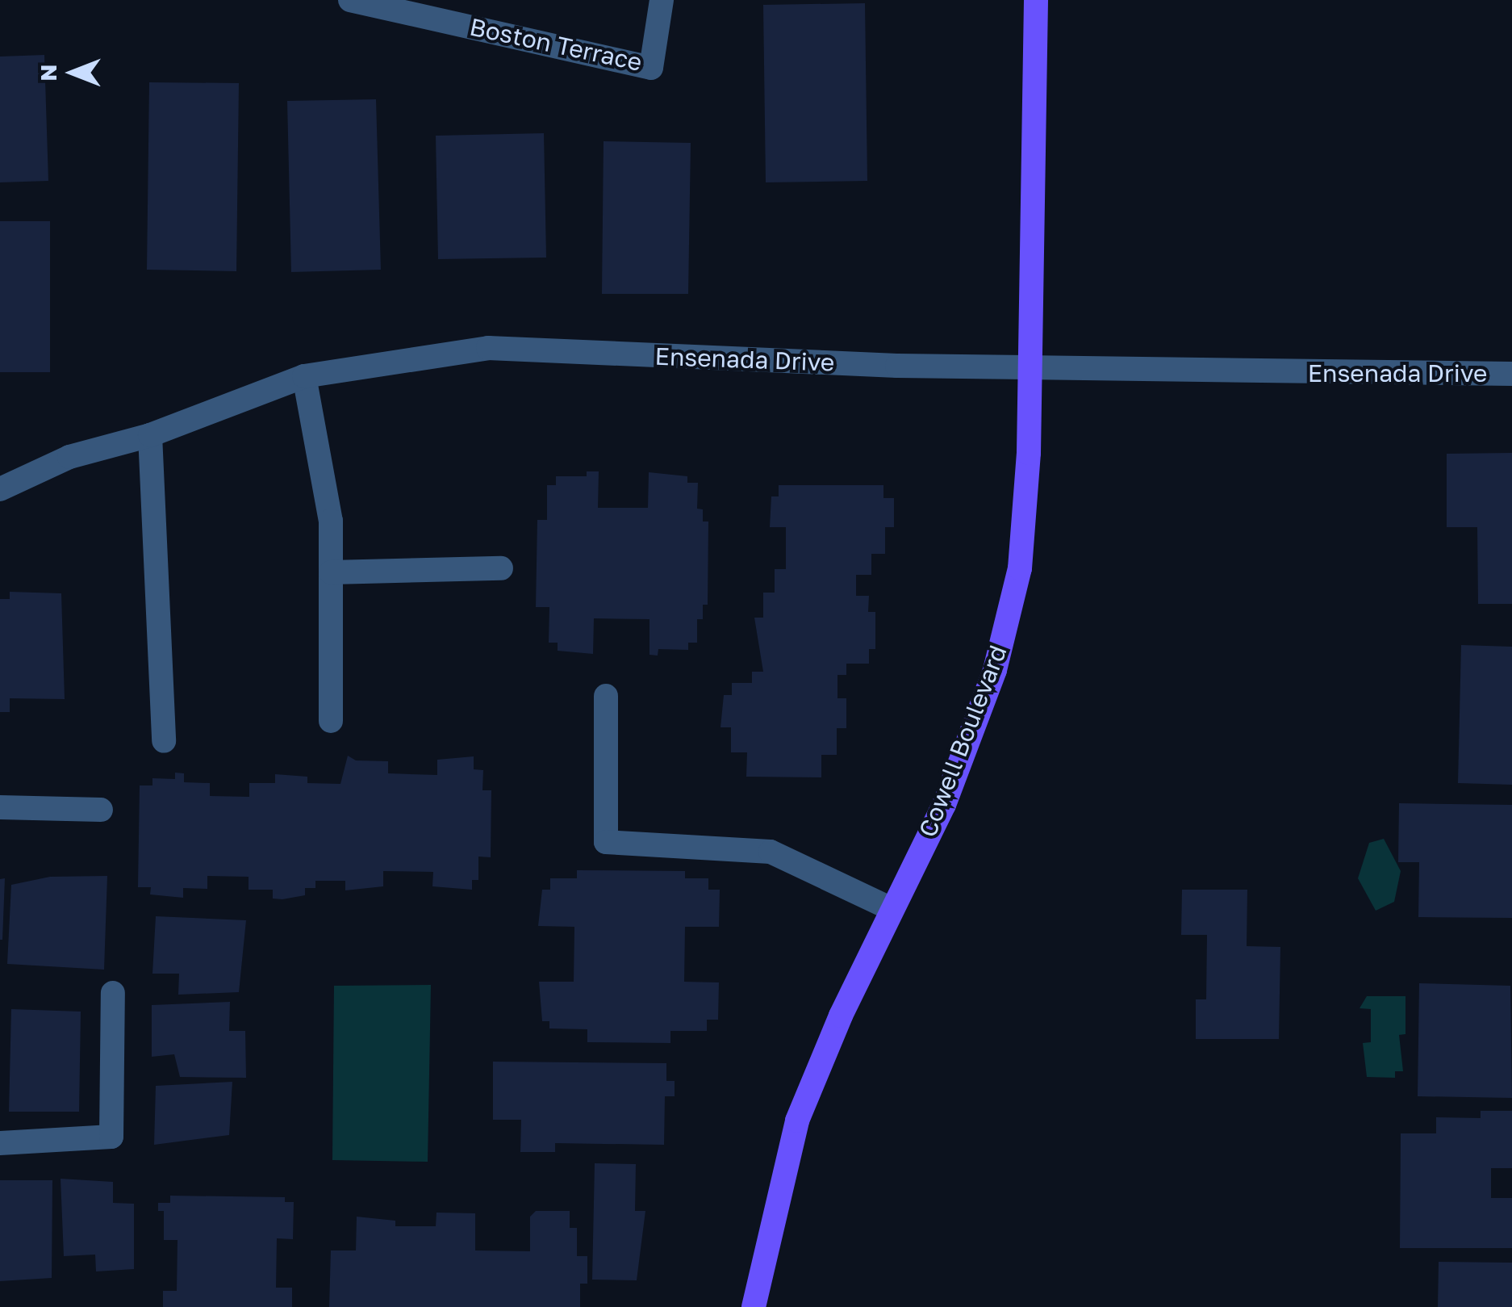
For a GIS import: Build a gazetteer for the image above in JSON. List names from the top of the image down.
{
  "streets": {
    "main road": ["Cowell Boulevard"],
    "street": ["Boston Terrace", "Ensenada Drive"]
  },
  "crossings": [
    ["Ensenada Drive", "Cowell Boulevard"]
  ],
  "north": "left"
}
